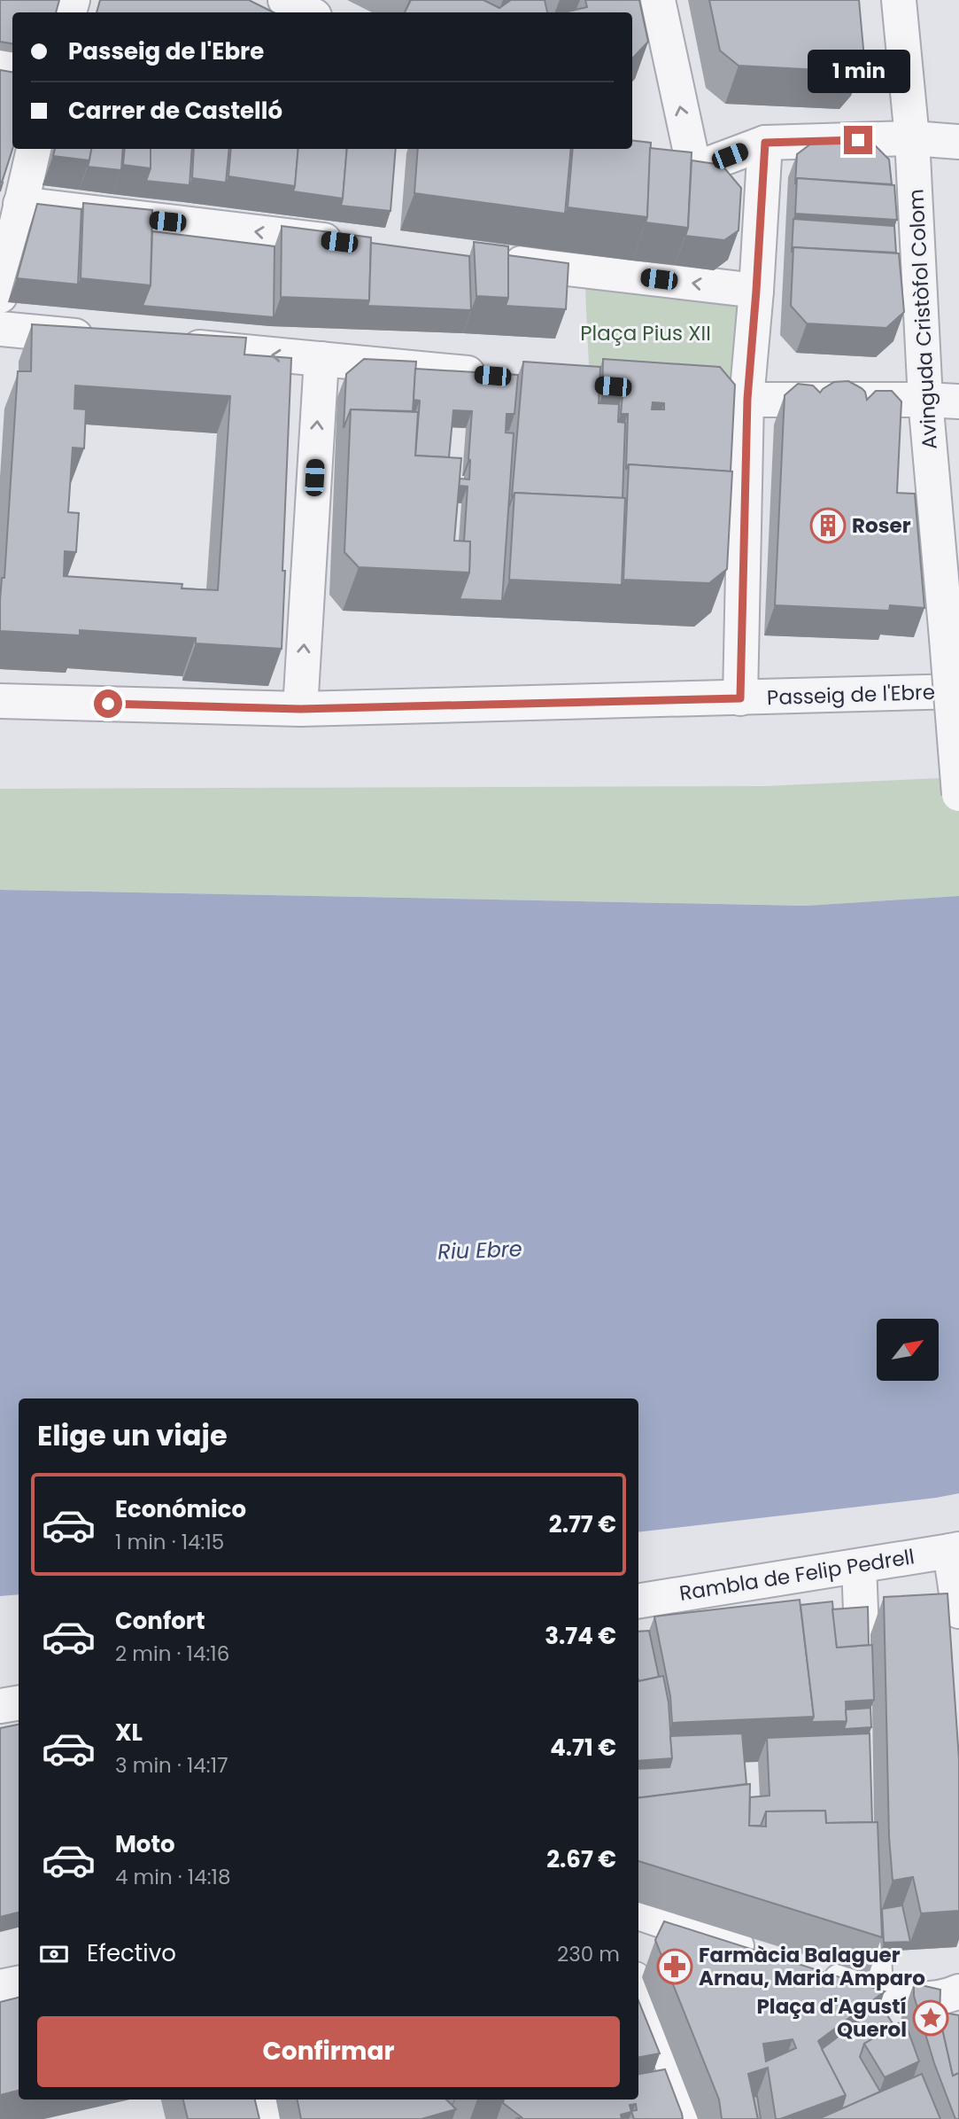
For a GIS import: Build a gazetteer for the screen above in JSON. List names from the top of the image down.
{
  "streets": {
    "street": ["Avinguda Cristòfol Colom", "Passeig de l'Ebre", "Rambla de Felip Pedrell"]
  },
  "water": ["Riu Ebre"],
  "parks": ["Plaça Pius XII"],
  "places": {
    "building": ["Roser"],
    "pharmacy": ["Farmàcia Balaguer Arnau, Maria Amparo"],
    "place": ["Plaça d'Agustí Querol"]
  },
  "north": "top right",
  "page": {
    "banner": ["Passeig de l'Ebre", "Carrer de Castelló"],
    "bubble": "1 min",
    "heading": "Elige un viaje",
    "list": [
      {
        "name": "Económico",
        "note": "1 min · 14:15",
        "value": "2.77 €"
      },
      {
        "name": "Confort",
        "note": "2 min · 14:16",
        "value": "3.74 €"
      },
      {
        "name": "XL",
        "note": "3 min · 14:17",
        "value": "4.71 €"
      },
      {
        "name": "Moto",
        "note": "4 min · 14:18",
        "value": "2.67 €"
      }
    ],
    "pay": ["Efectivo", "230 m"],
    "buttons": "Confirmar"
  }
}
